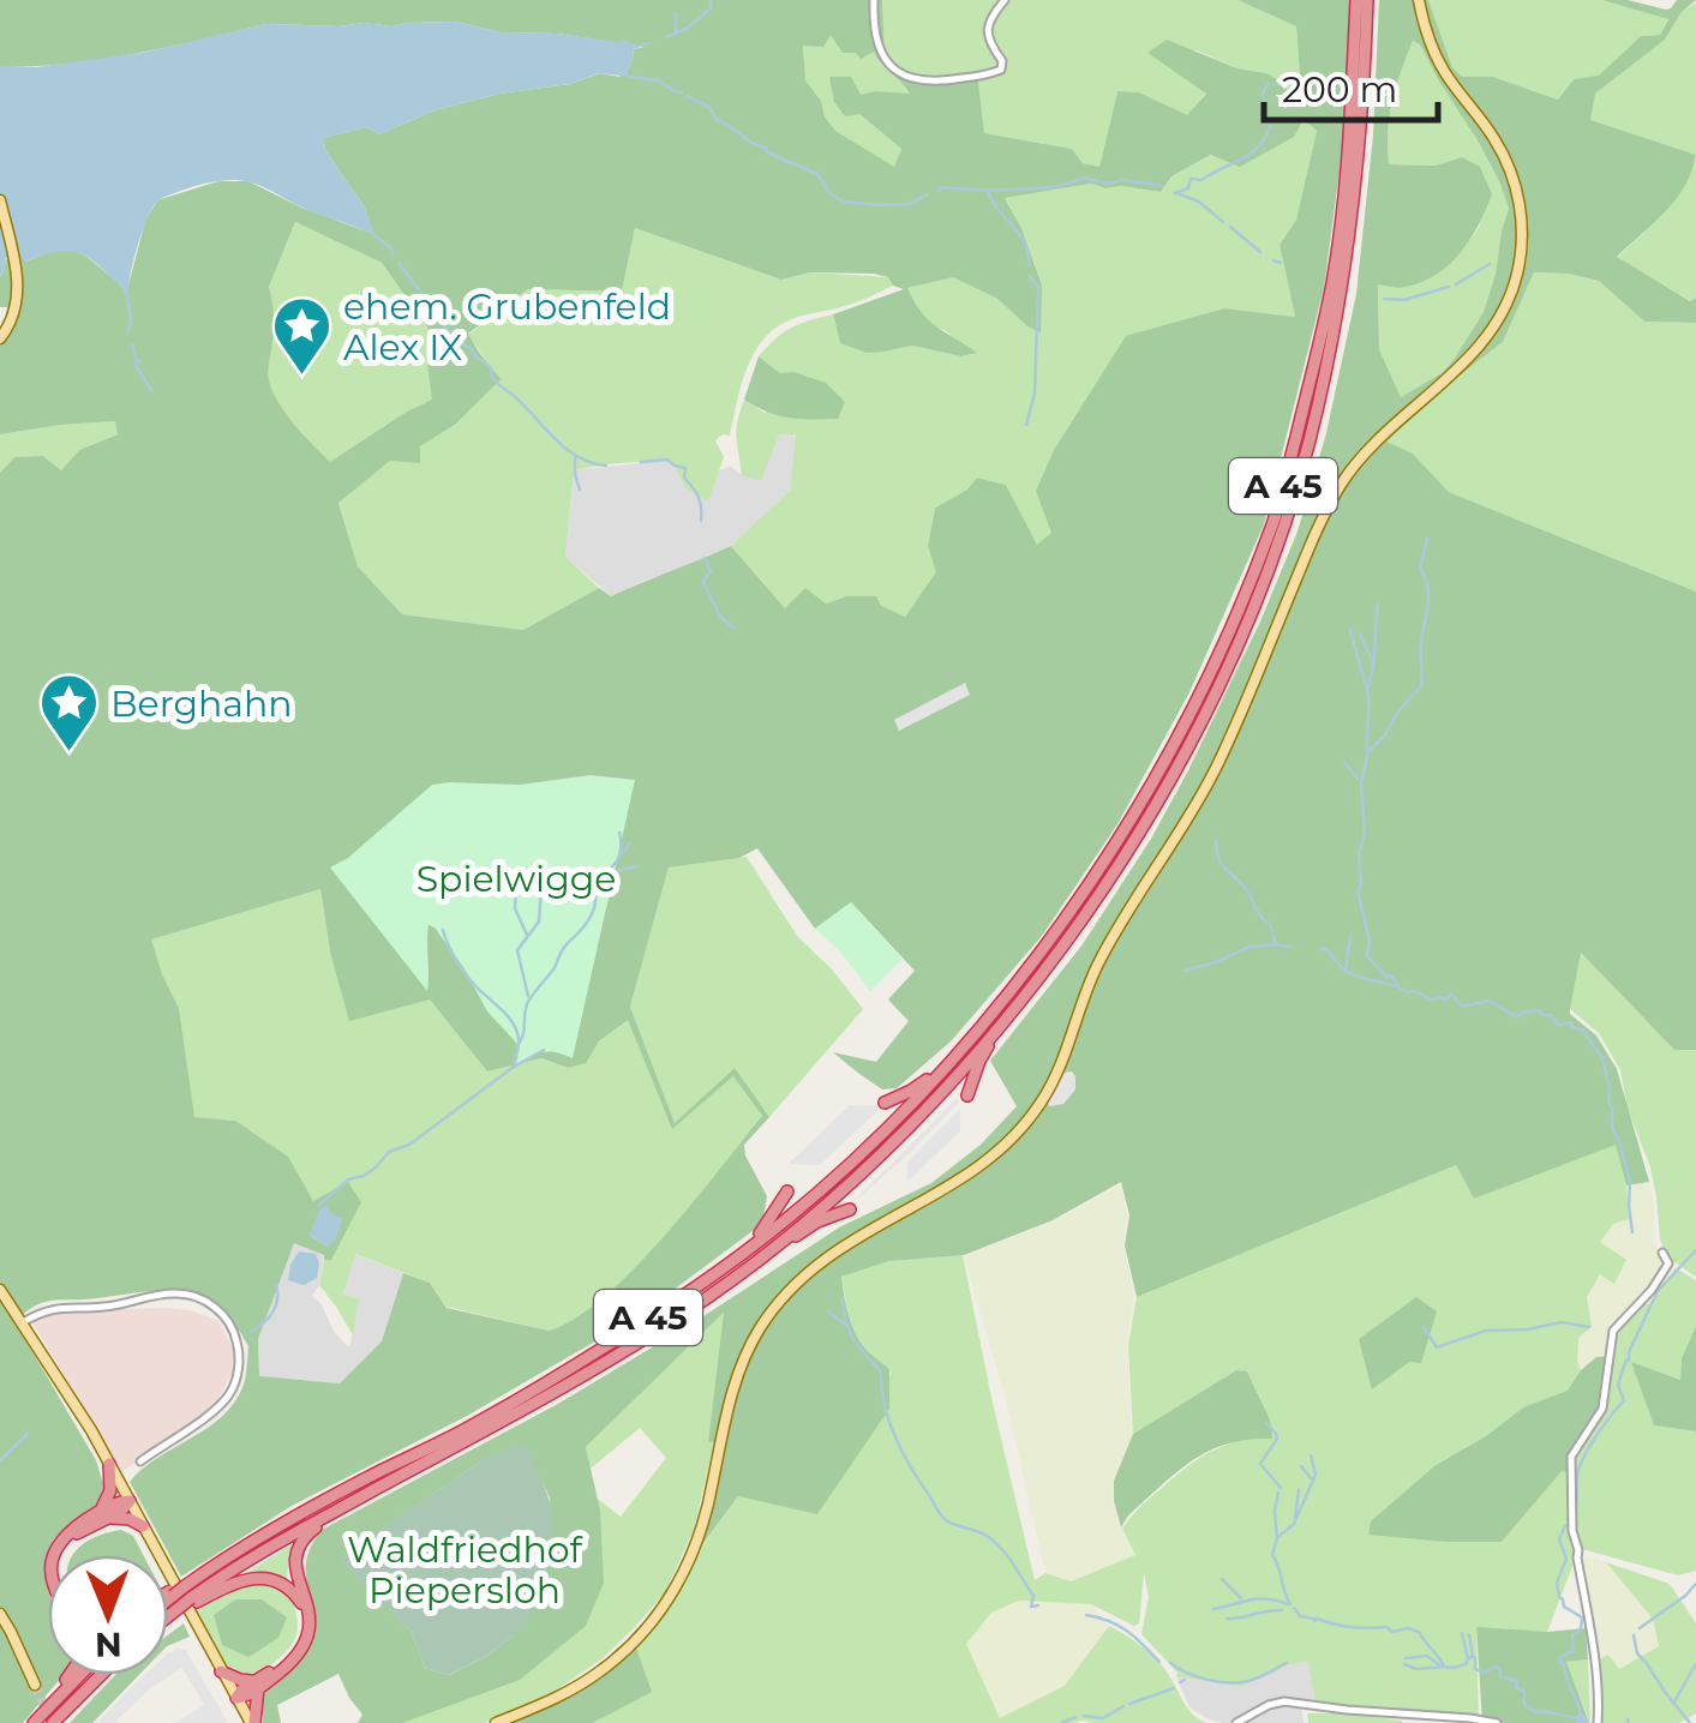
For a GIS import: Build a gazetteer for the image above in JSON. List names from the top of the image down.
{
  "streets": {
    "highway": ["A 45"]
  },
  "parks": ["Spielwigge", "Waldfriedhof Piepersloh"],
  "places": {
    "place": ["ehem. Grubenfeld Alex IX", "Berghahn"]
  },
  "scale_bar": "200 m",
  "north": "bottom"
}
